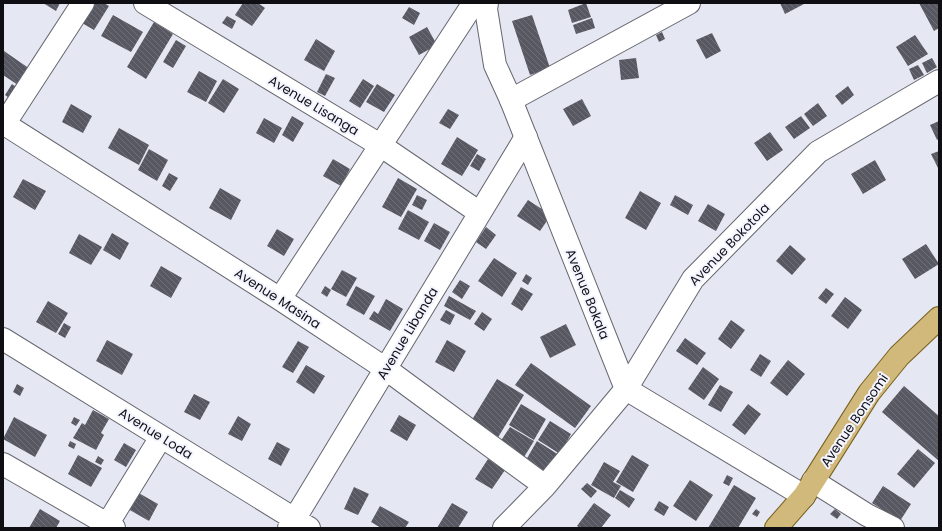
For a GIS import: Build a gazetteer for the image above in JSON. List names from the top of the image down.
{
  "streets": {
    "main road": ["Avenue Bonsomi"],
    "street": [
      "Avenue Lisanga",
      "Avenue Bokotola",
      "Avenue Bokala",
      "Avenue Masina",
      "Avenue Libanda",
      "Avenue Loda"
    ]
  },
  "crossings": [
    ["Avenue Lisanga", "Avenue Libanda"],
    ["Avenue Bokotola", "Avenue Bokala"],
    ["Avenue Bokotola", "Avenue Masina"],
    ["Avenue Bokala", "Avenue Libanda"],
    ["Avenue Masina", "Avenue Libanda"],
    ["Avenue Libanda", "Avenue Loda"]
  ]
}
